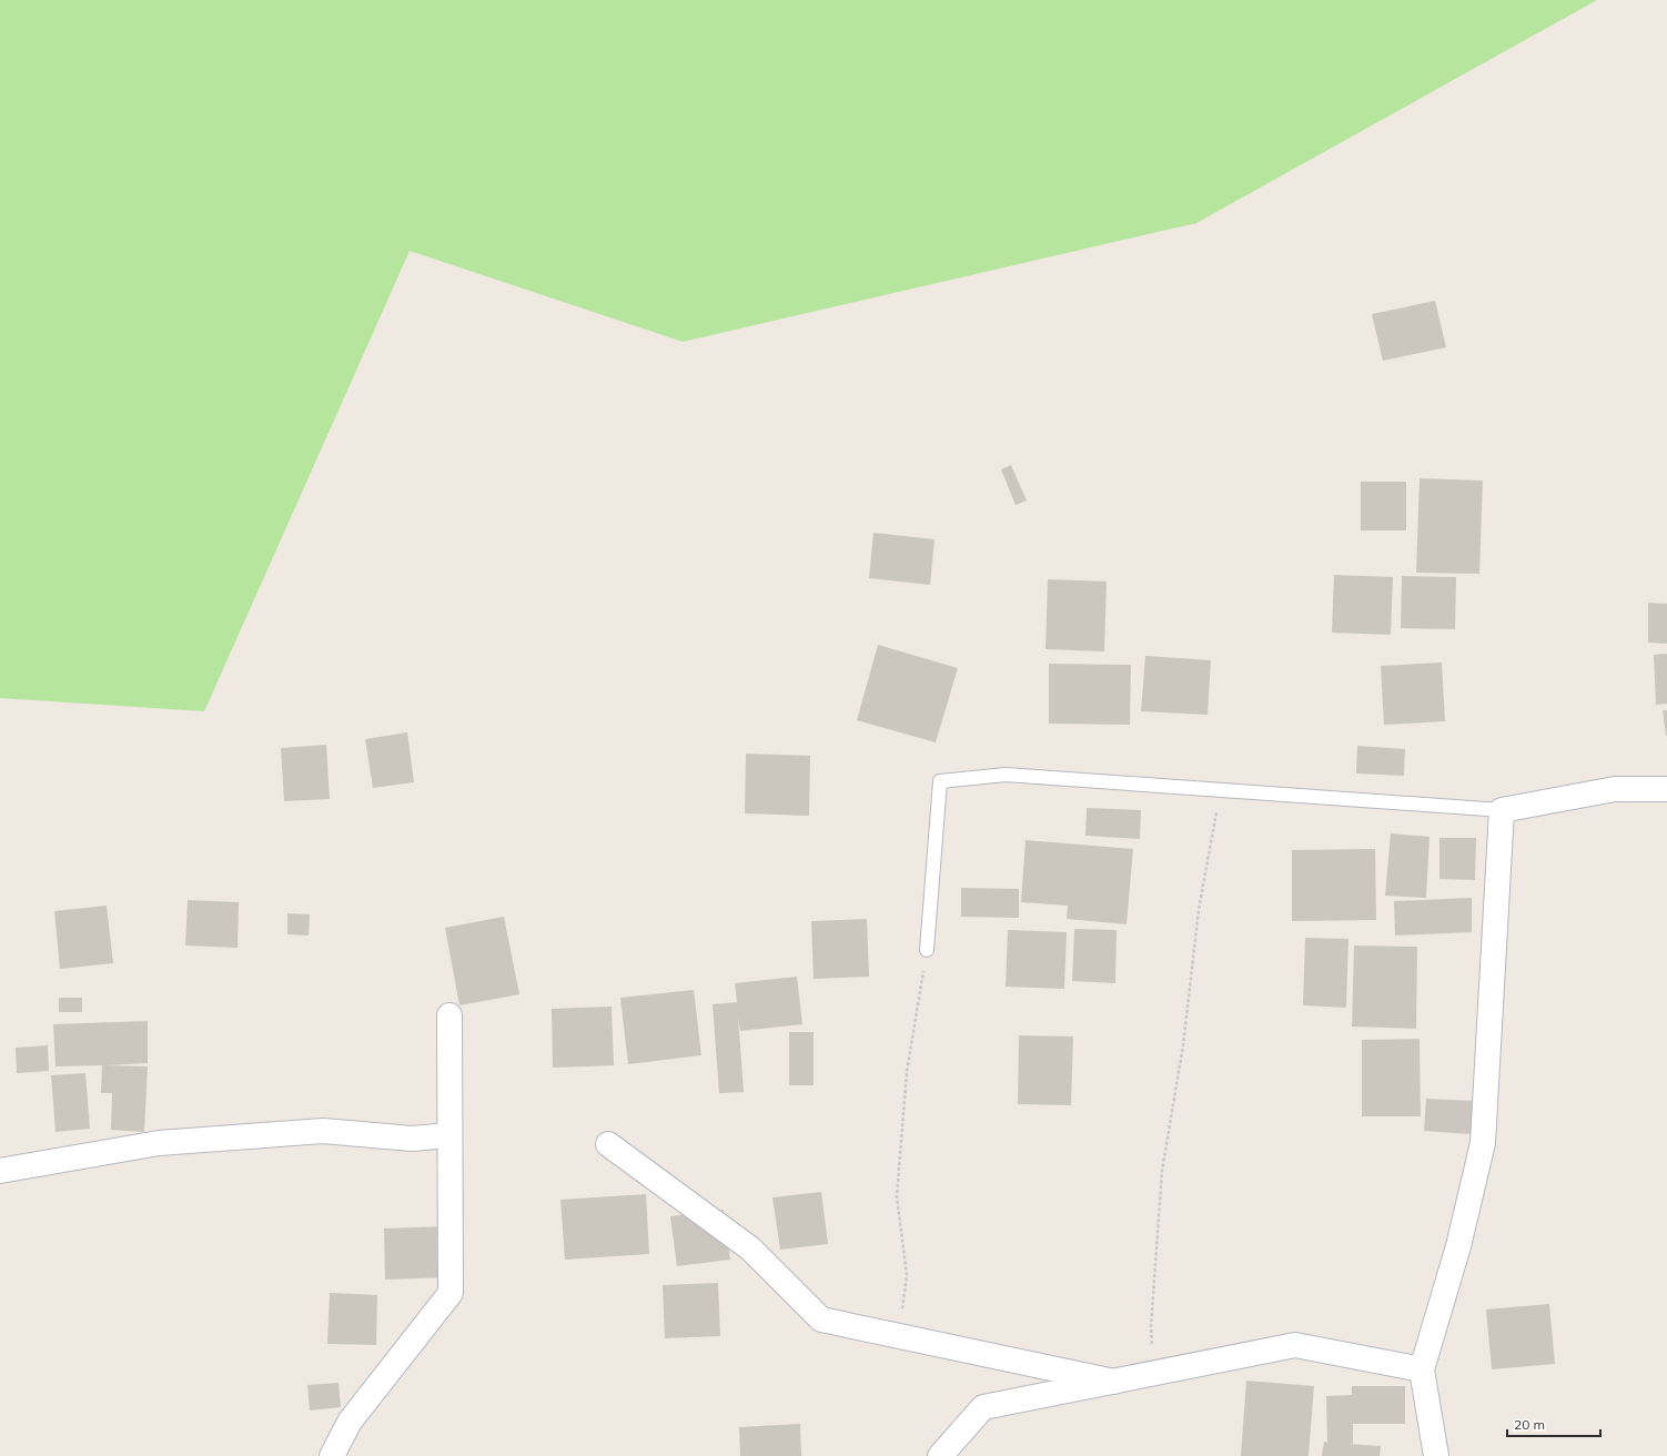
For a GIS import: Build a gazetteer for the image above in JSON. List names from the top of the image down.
{
  "scale_bar": "20 m"
}
